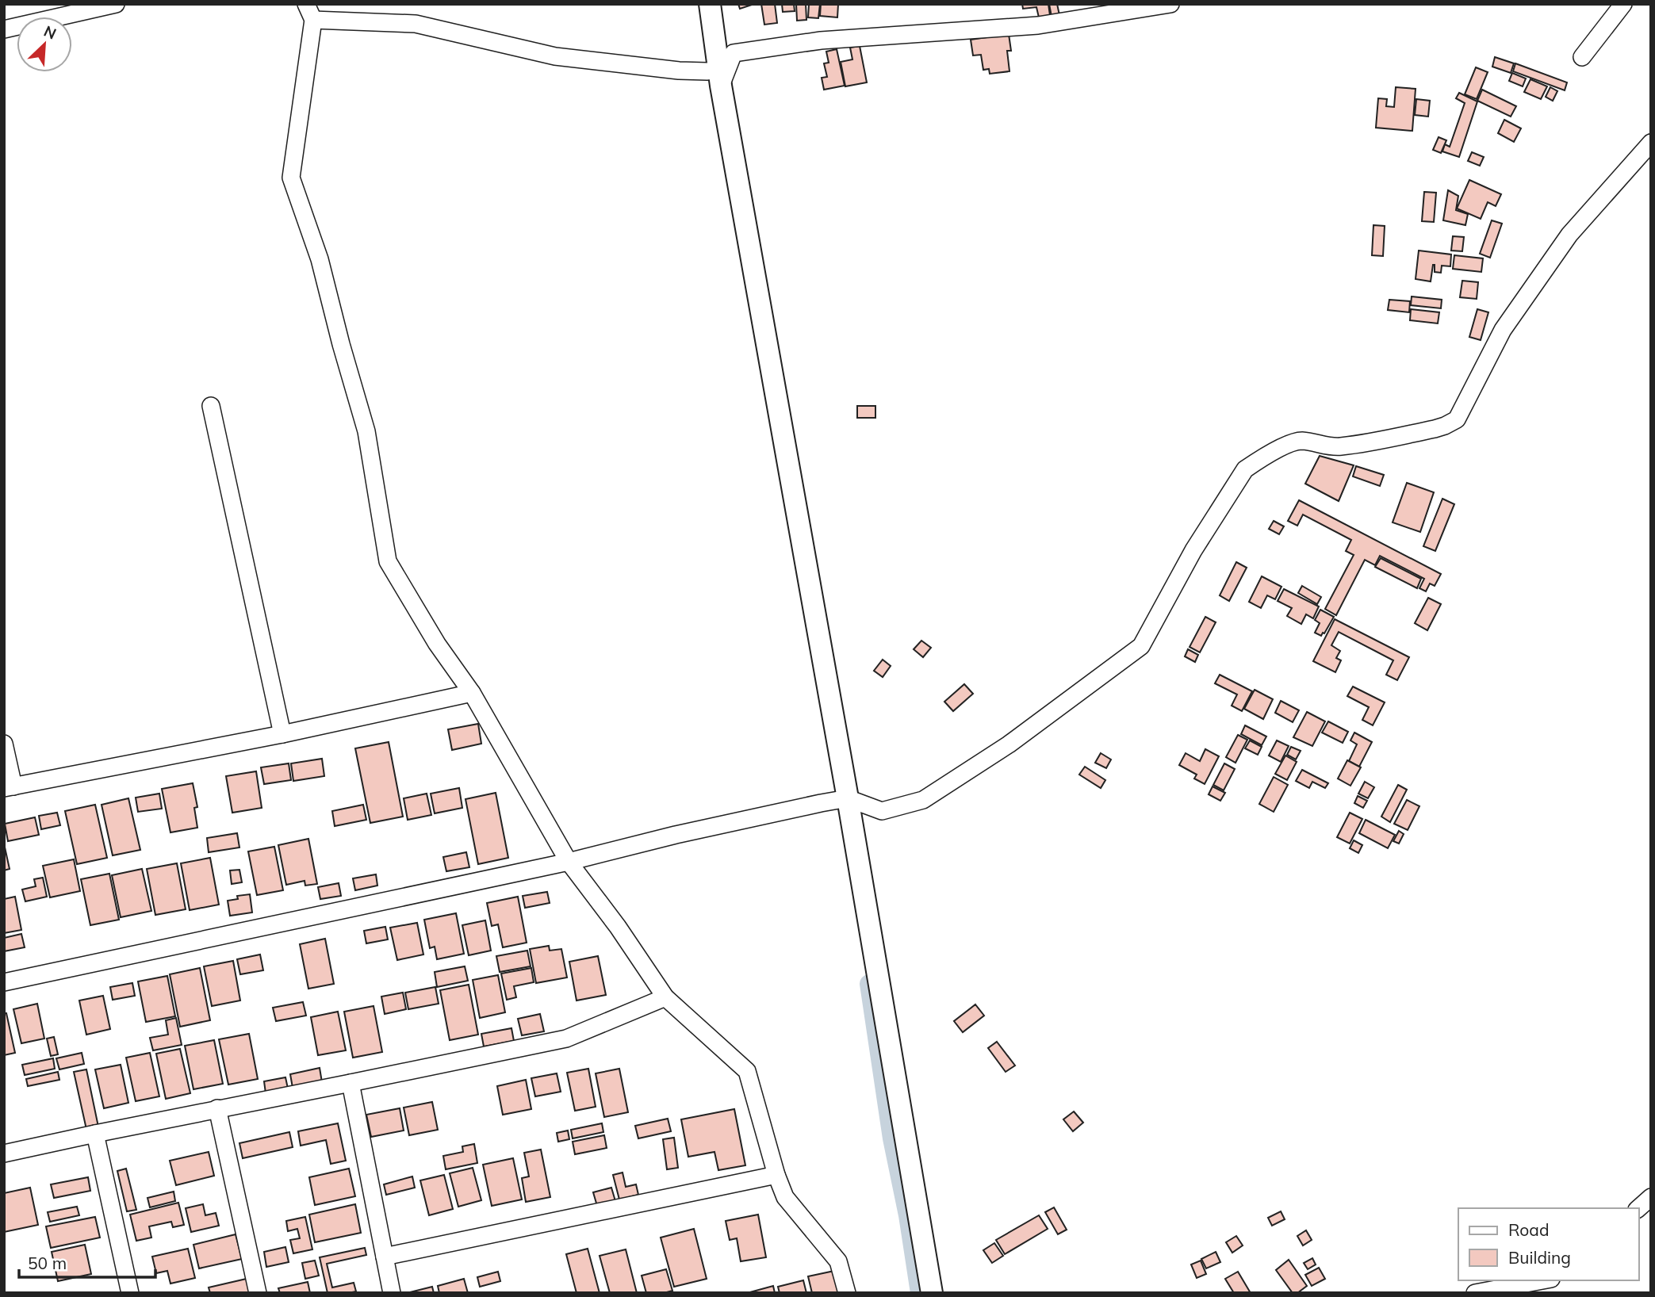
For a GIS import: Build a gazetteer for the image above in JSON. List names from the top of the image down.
{
  "legend": ["Road", "Building"],
  "scale_bar": "50 m",
  "north": "top right"
}
